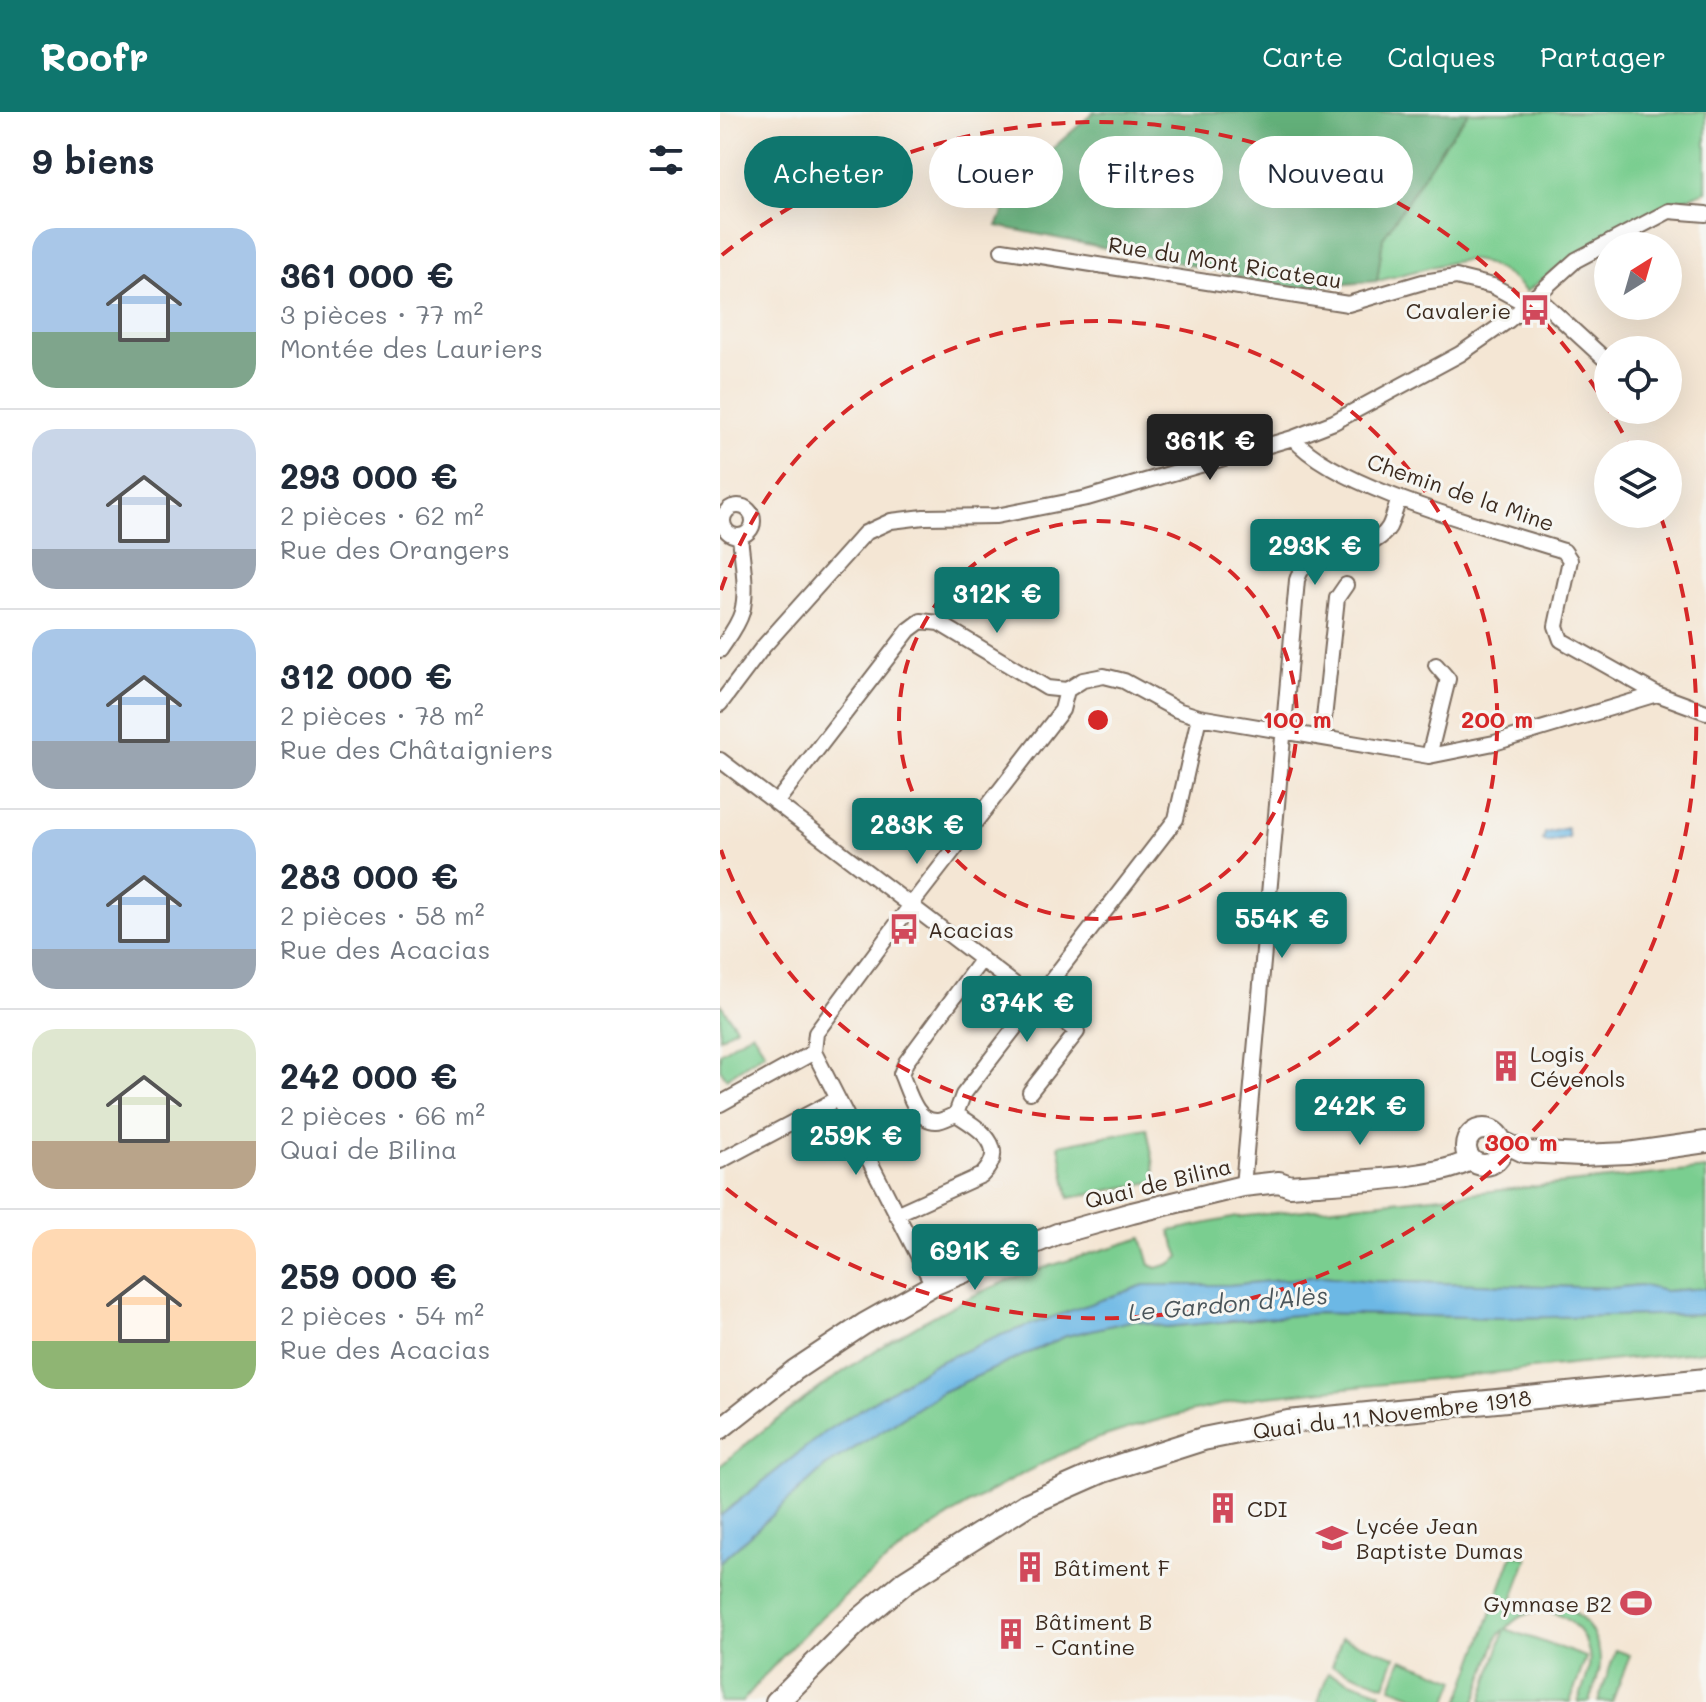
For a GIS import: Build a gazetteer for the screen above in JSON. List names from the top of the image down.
{
  "streets": {
    "main road": ["Quai de Bilina", "Quai du 11 Novembre 1918"],
    "street": ["Rue du Mont Ricateau", "Chemin de la Mine"]
  },
  "water": ["Le Gardon d'Alès"],
  "places": {
    "bus stop": ["Cavalerie", "Acacias"],
    "building": [
      "Logis Cévenols",
      "CDI",
      "Bâtiment F",
      "Bâtiment B - Cantine"
    ],
    "school or university": ["Lycée Jean Baptiste Dumas"],
    "sports": ["Gymnase B2"]
  },
  "north": "top right",
  "page": {
    "header": "Roofr",
    "nav": ["Carte", "Calques", "Partager"],
    "heading": "9 biens",
    "chip": [
      "Acheter",
      "Louer",
      "Filtres",
      "Nouveau"
    ],
    "list": [
      {
        "name": "361 000 €",
        "note": "3 pièces · 77 m² · Montée des Lauriers"
      },
      {
        "name": "293 000 €",
        "note": "2 pièces · 62 m² · Rue des Orangers"
      },
      {
        "name": "312 000 €",
        "note": "2 pièces · 78 m² · Rue des Châtaigniers"
      },
      {
        "name": "283 000 €",
        "note": "2 pièces · 58 m² · Rue des Acacias"
      },
      {
        "name": "242 000 €",
        "note": "2 pièces · 66 m² · Quai de Bilina"
      },
      {
        "name": "259 000 €",
        "note": "2 pièces · 54 m² · Rue des Acacias"
      }
    ],
    "price": [
      "361K €",
      "293K €",
      "312K €",
      "283K €",
      "554K €",
      "374K €",
      "242K €",
      "259K €",
      "691K €"
    ]
  },
  "rings": ["100 m", "200 m", "300 m"]
}
